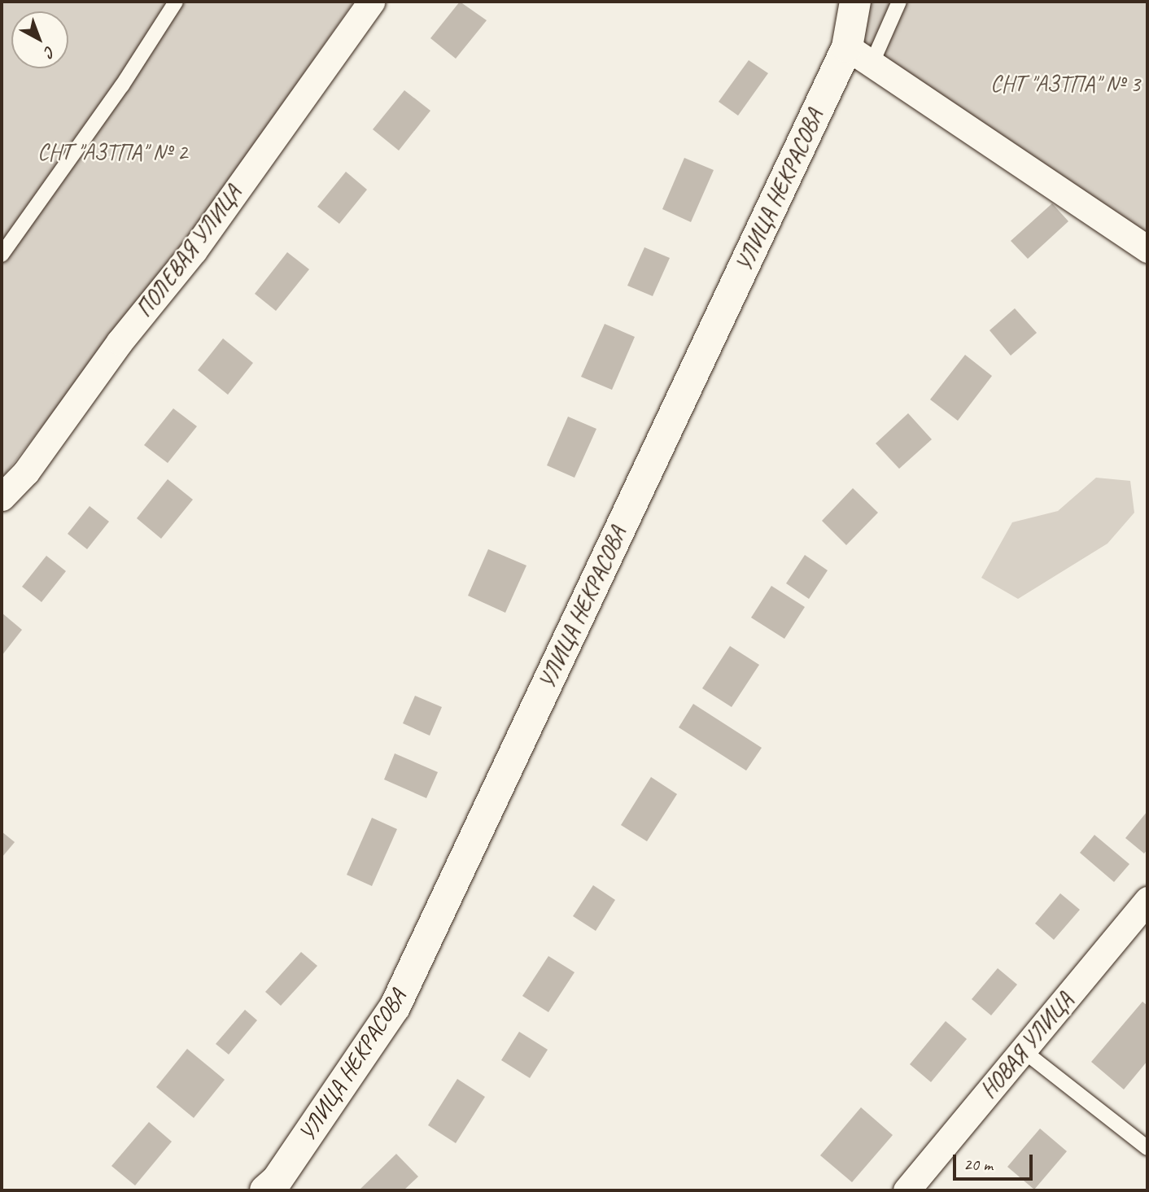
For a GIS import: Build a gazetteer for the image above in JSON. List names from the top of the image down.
{
  "streets": {
    "main road": ["УЛИЦА НЕКРАСОВА"],
    "street": ["ПОЛЕВАЯ УЛИЦА", "НОВАЯ УЛИЦА"]
  },
  "parks": ["СНТ \"АЗТПА\" № 3", "СНТ \"АЗТПА\" № 2"],
  "scale_bar": "20 m",
  "north": "bottom right"
}
